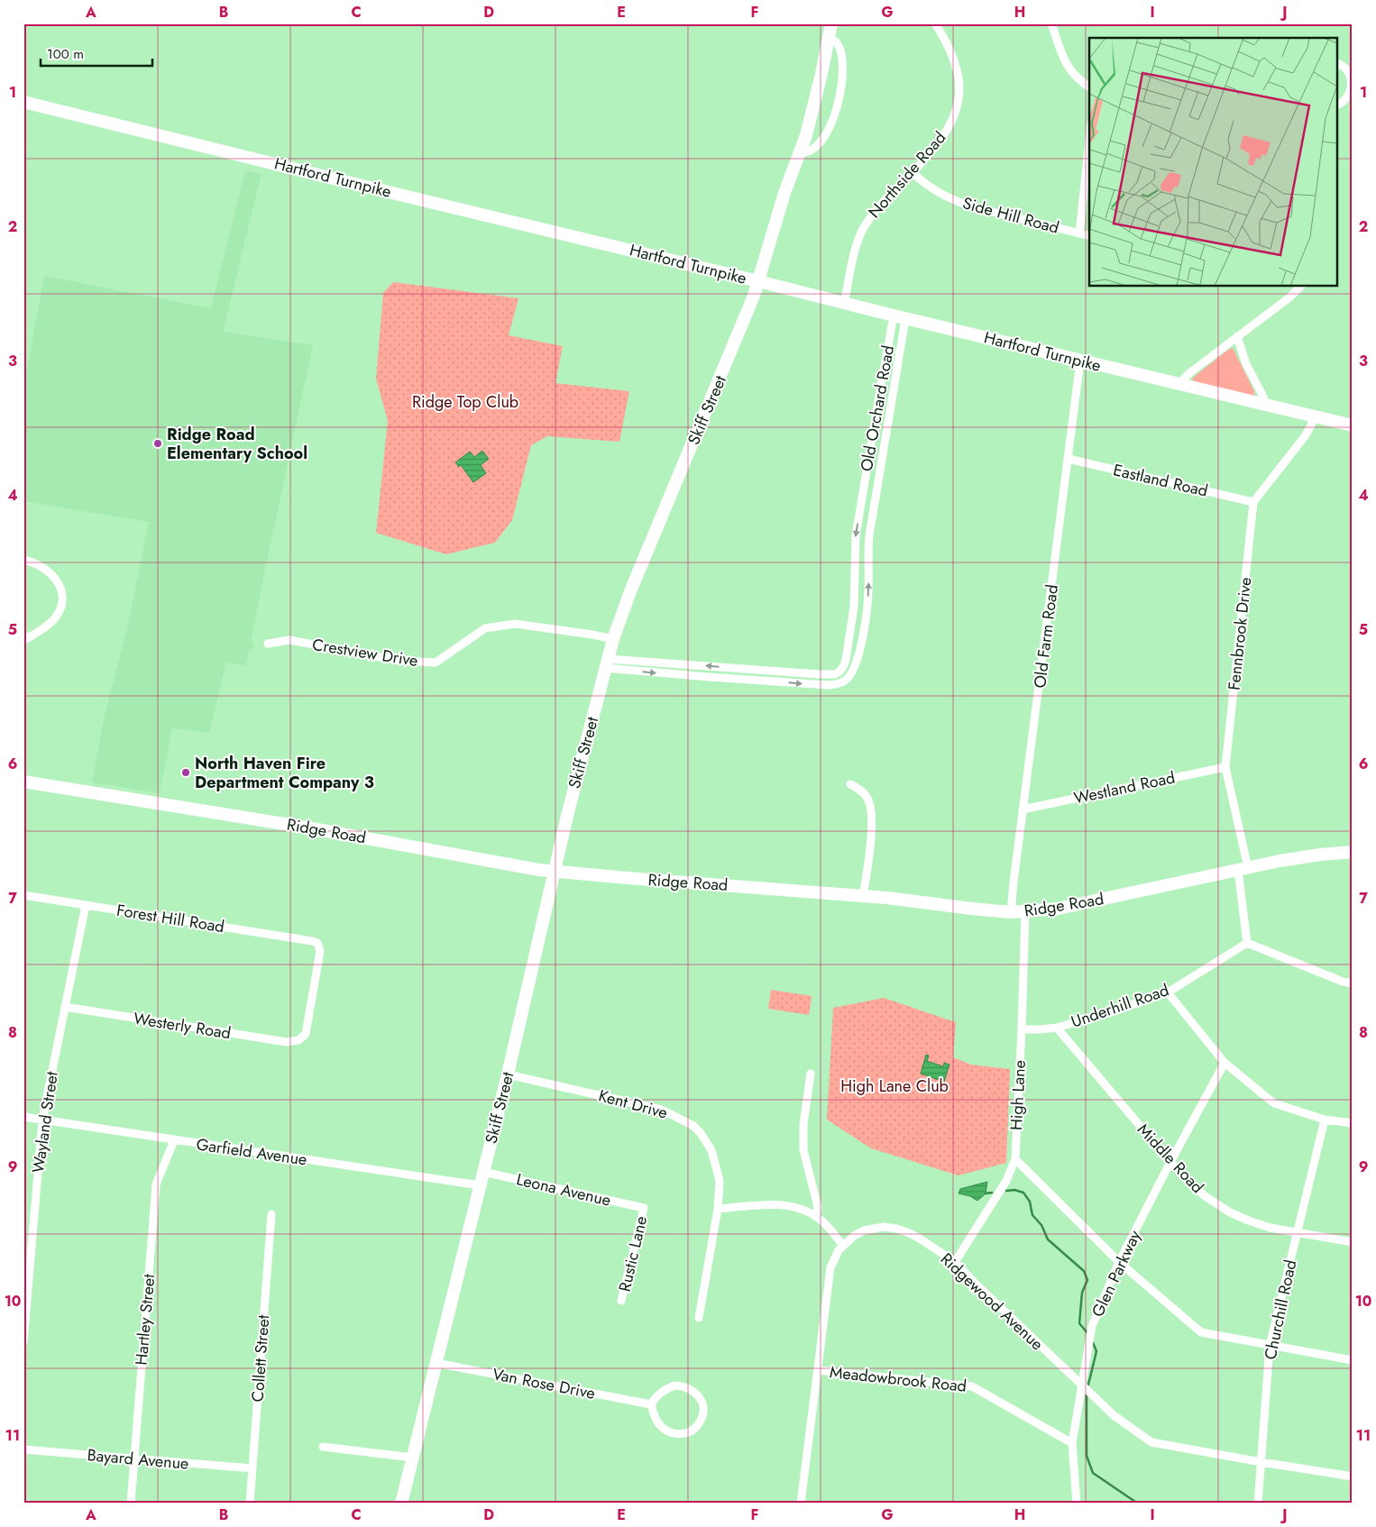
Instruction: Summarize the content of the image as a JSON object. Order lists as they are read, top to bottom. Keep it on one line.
{"streets":{"main road":["Hartford Turnpike","Skiff Street","Ridge Road"],"street":["Northside Road","Side Hill Road","Old Orchard Road","Eastland Road","Fennbrook Drive","Old Farm Road","Crestview Drive","Westland Road","Forest Hill Road","Underhill Road","Westerly Road","High Lane","Kent Drive","Wayland Street","Garfield Avenue","Middle Road","Leona Avenue","Rustic Lane","Glen Parkway","Ridgewood Avenue","Churchill Road","Hartley Street","Collett Street","Meadowbrook Road","Van Rose Drive","Bayard Avenue"]},"crossings":[["Northside Road","Hartford Turnpike"],["Northside Road","Side Hill Road"],["Hartford Turnpike","Old Orchard Road"],["Hartford Turnpike","Skiff Street"],["Hartford Turnpike","Old Farm Road"],["Skiff Street","Crestview Drive"],["Skiff Street","Ridge Road"],["Skiff Street","Kent Drive"],["Skiff Street","Garfield Avenue"],["Skiff Street","Leona Avenue"],["Skiff Street","Van Rose Drive"],["Eastland Road","Fennbrook Drive"],["Eastland Road","Old Farm Road"],["Fennbrook Drive","Westland Road"],["Fennbrook Drive","Ridge Road"],["Fennbrook Drive","Underhill Road"],["Old Farm Road","Westland Road"],["Old Farm Road","Ridge Road"],["Ridge Road","High Lane"],["Forest Hill Road","Westerly Road"],["Forest Hill Road","Wayland Street"],["Underhill Road","Middle Road"],["Westerly Road","Wayland Street"],["High Lane","Ridgewood Avenue"],["Wayland Street","Garfield Avenue"],["Garfield Avenue","Hartley Street"],["Middle Road","Glen Parkway"],["Middle Road","Churchill Road"],["Leona Avenue","Rustic Lane"],["Glen Parkway","Ridgewood Avenue"],["Glen Parkway","Meadowbrook Road"],["Ridgewood Avenue","Churchill Road"],["Ridgewood Avenue","Meadowbrook Road"],["Hartley Street","Bayard Avenue"],["Collett Street","Bayard Avenue"]],"parks":["Ridge Top Club","High Lane Club"],"places":["Ridge Road Elementary School","North Haven Fire Department Company 3"],"scale_bar":"100 m","grid":{"columns":["A","B","C","D","E","F","G","H","I","J"],"rows":["1","2","3","4","5","6","7","8","9","10","11"]}}
